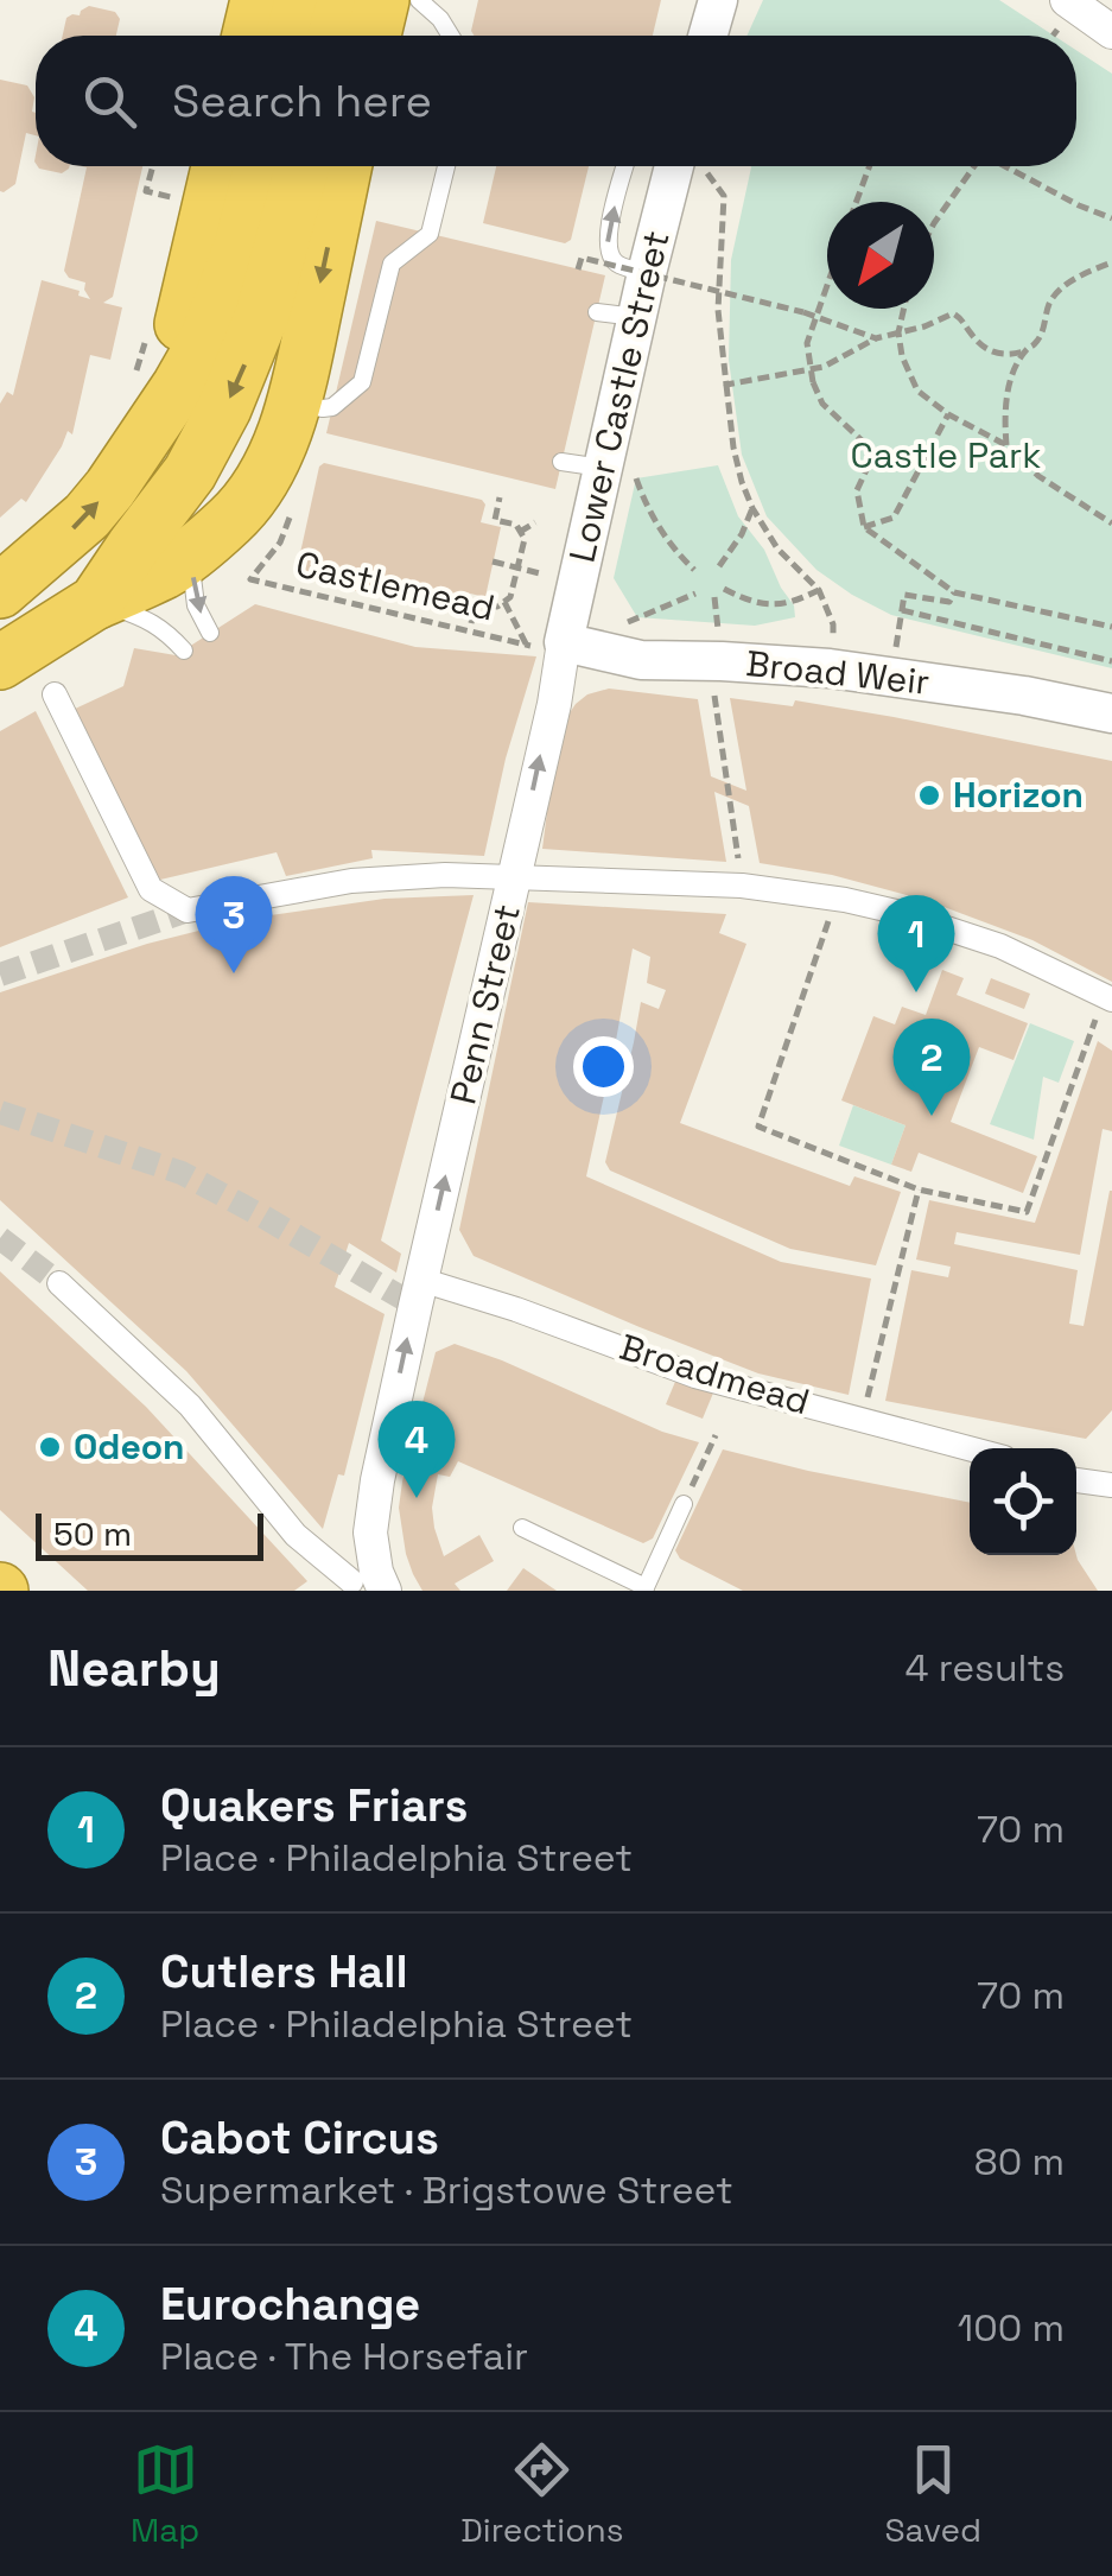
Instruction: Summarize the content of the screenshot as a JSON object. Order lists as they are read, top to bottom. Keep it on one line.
{"streets":{"street":["Lower Castle Street","Broad Weir","Penn Street","Broadmead"],"path":["Castlemead"]},"crossings":[["Lower Castle Street","Castlemead"],["Lower Castle Street","Broad Weir"],["Lower Castle Street","Penn Street"],["Castlemead","Broad Weir"],["Castlemead","Penn Street"],["Broad Weir","Penn Street"],["Penn Street","Broadmead"]],"one_way":["Penn Street"],"parks":["Castle Park"],"places":["Horizon","Odeon"],"scale_bar":"50 m","north":"bottom left","page":{"search":"Search here","pins":["3","1","2","4"],"scale":"50 m","heading":["Nearby","4 results"],"list":[{"mark":"1","name":"Quakers Friars","note":"Place · Philadelphia Street","value":"70 m"},{"mark":"2","name":"Cutlers Hall","note":"Place · Philadelphia Street","value":"70 m"},{"mark":"3","name":"Cabot Circus","note":"Supermarket · Brigstowe Street","value":"80 m"},{"mark":"4","name":"Eurochange","note":"Place · The Horsefair","value":"100 m"}],"nav":["Map","Directions","Saved"]}}
